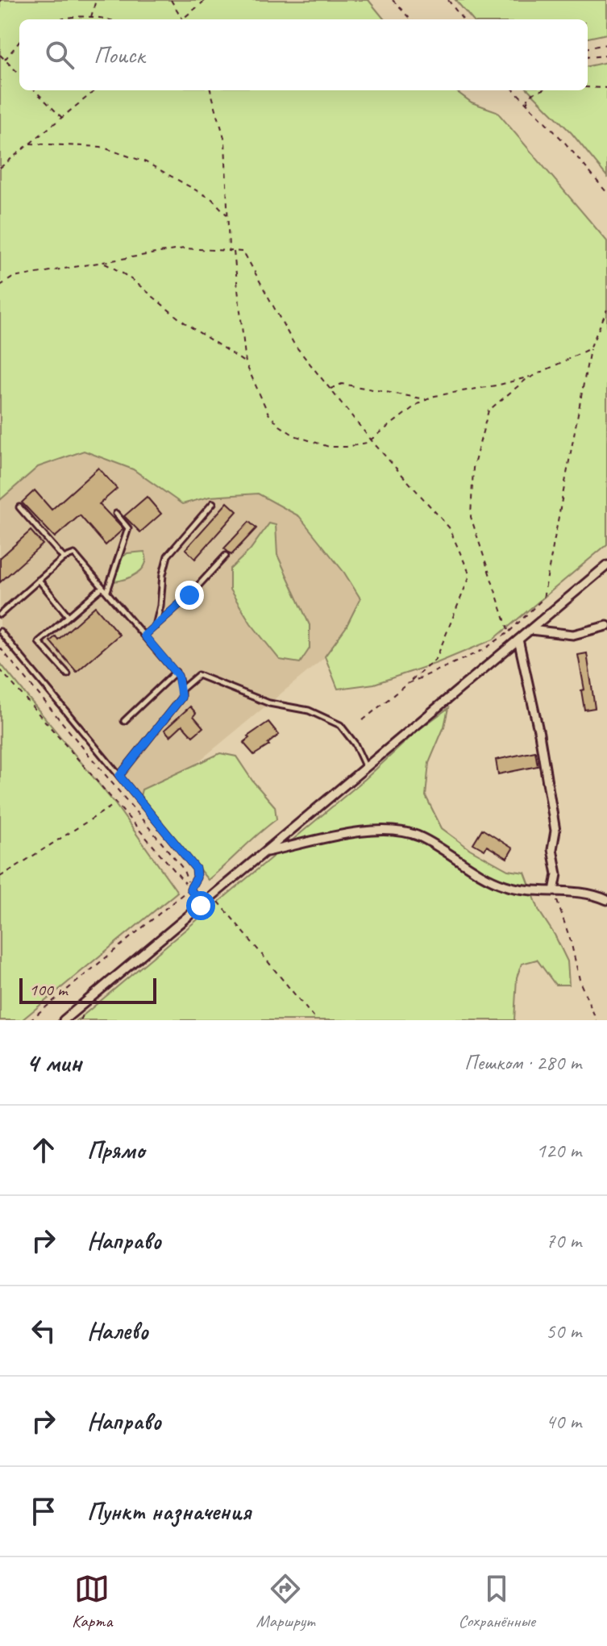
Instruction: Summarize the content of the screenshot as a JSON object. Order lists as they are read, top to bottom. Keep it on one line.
{"scale_bar":"100 m","page":{"search":"Поиск","scale":"100 m","heading":["4 мин","Пешком · 280 m"],"list":[["Прямо","120 m"],["Направо","70 m"],["Налево","50 m"],["Направо","40 m"],"Пункт назначения"],"nav":["Карта","Маршрут","Сохранённые"]}}
